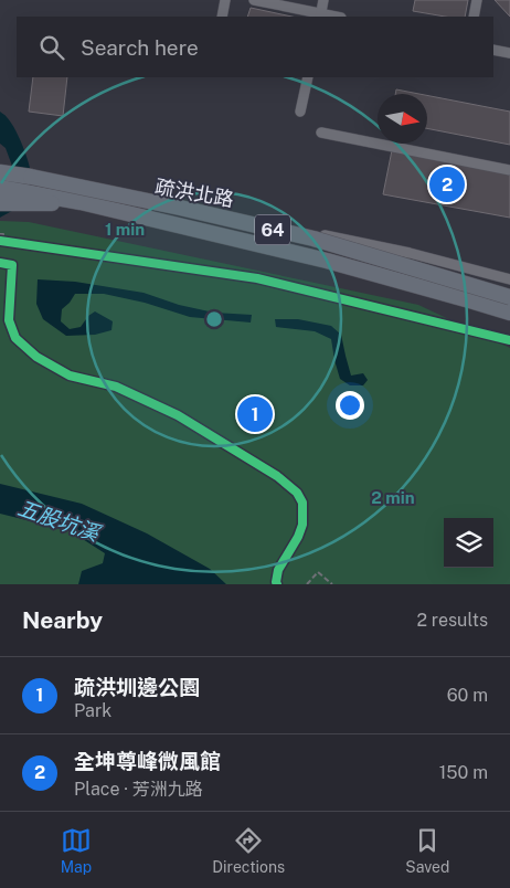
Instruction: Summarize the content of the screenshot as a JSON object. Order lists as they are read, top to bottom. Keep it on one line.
{"streets":{"highway":["64"],"street":["疏洪北路"]},"water":["五股坑溪"],"north":"right","page":{"search":"Search here","pins":["2","1"],"heading":["Nearby","2 results"],"list":[{"mark":"1","name":"疏洪圳邊公園","note":"Park","value":"60 m"},{"mark":"2","name":"全坤尊峰微風館","note":"Place · 芳洲九路","value":"150 m"}],"nav":["Map","Directions","Saved"]},"rings":["1 min","2 min"]}
